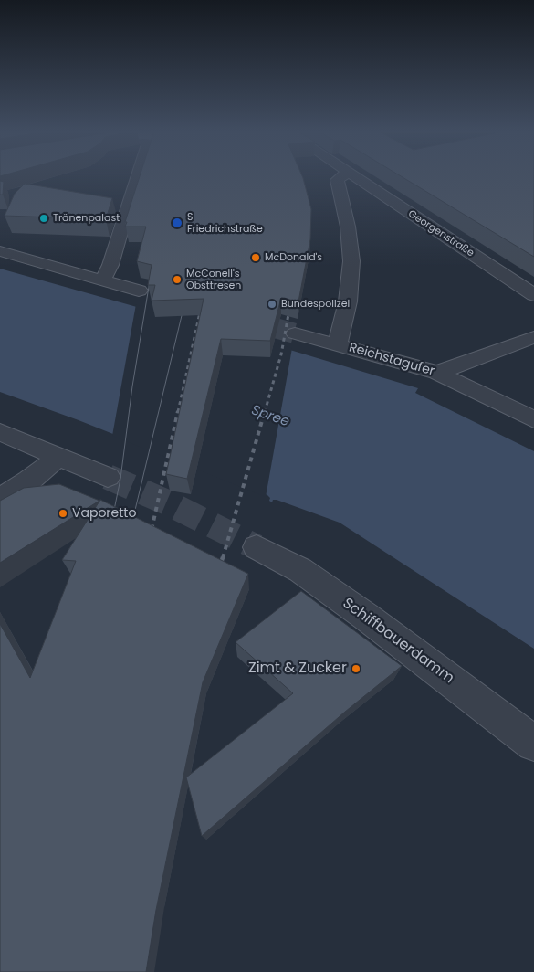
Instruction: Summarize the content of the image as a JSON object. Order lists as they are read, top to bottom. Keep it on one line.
{"streets":{"street":["Georgenstraße","Reichstagufer","Schiffbauerdamm"]},"water":["Spree"],"places":["Tränenpalast","S Friedrichstraße","McDonald's","McConell's Obsttresen","Bundespolizei","Vaporetto","Zimt & Zucker"]}
